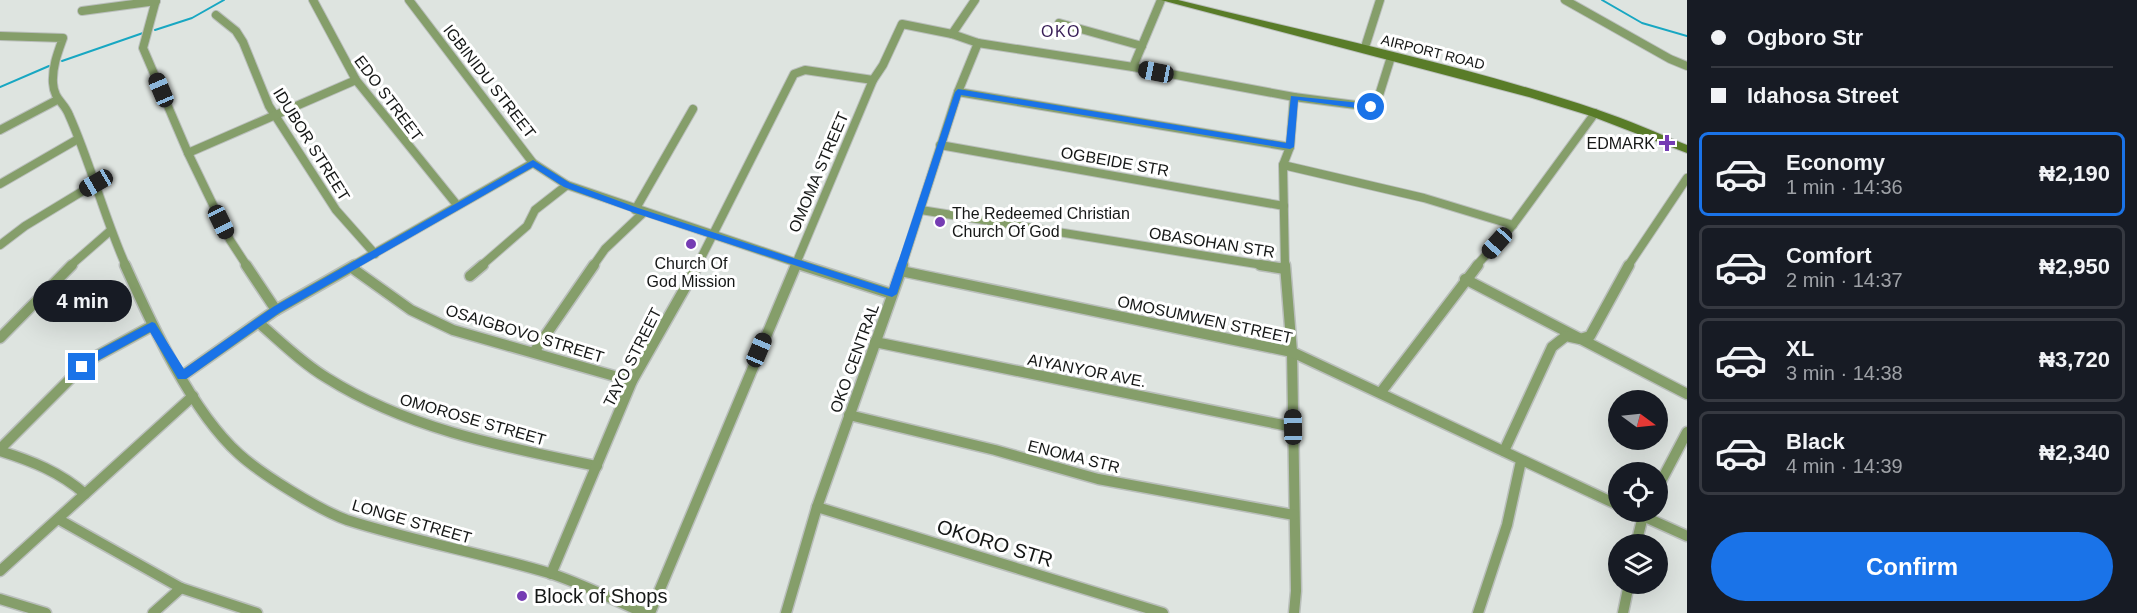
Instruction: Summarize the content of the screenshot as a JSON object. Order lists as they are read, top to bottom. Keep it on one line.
{"streets":{"main road":["AIRPORT ROAD"],"street":["IGBINIDU STREET","EDO STREET","IDUBOR STREET","OGBEIDE STR","OMOMA STREET","OBASOHAN STR","OMOSUMWEN STREET","OSAIGBOVO STREET","TAYO STREET","OKO CENTRAL","AIYANYOR AVE.","OMOROSE STREET","ENOMA STR","LONGE STREET","OKORO STR"]},"crossings":[["IGBINIDU STREET","OMOMA STREET"],["IGBINIDU STREET","TAYO STREET"],["IGBINIDU STREET","OKO CENTRAL"],["OGBEIDE STR","OKO CENTRAL"],["OMOMA STREET","TAYO STREET"],["OBASOHAN STR","OKO CENTRAL"],["OMOSUMWEN STREET","OKO CENTRAL"],["OSAIGBOVO STREET","TAYO STREET"],["TAYO STREET","OMOROSE STREET"],["TAYO STREET","LONGE STREET"],["OKO CENTRAL","AIYANYOR AVE."],["OKO CENTRAL","ENOMA STR"],["OKO CENTRAL","OKORO STR"]],"districts":["OKO"],"places":{"health":["EDMARK"],"other":["The Redeemed Christian Church Of God","Church Of God Mission","Block of Shops"]},"north":"right","page":{"banner":["Ogboro Str","Idahosa Street"],"list":[{"name":"Economy","note":"1 min · 14:36","value":"₦2,190"},{"name":"Comfort","note":"2 min · 14:37","value":"₦2,950"},{"name":"XL","note":"3 min · 14:38","value":"₦3,720"},{"name":"Black","note":"4 min · 14:39","value":"₦2,340"}],"bubble":"4 min","buttons":"Confirm"}}
